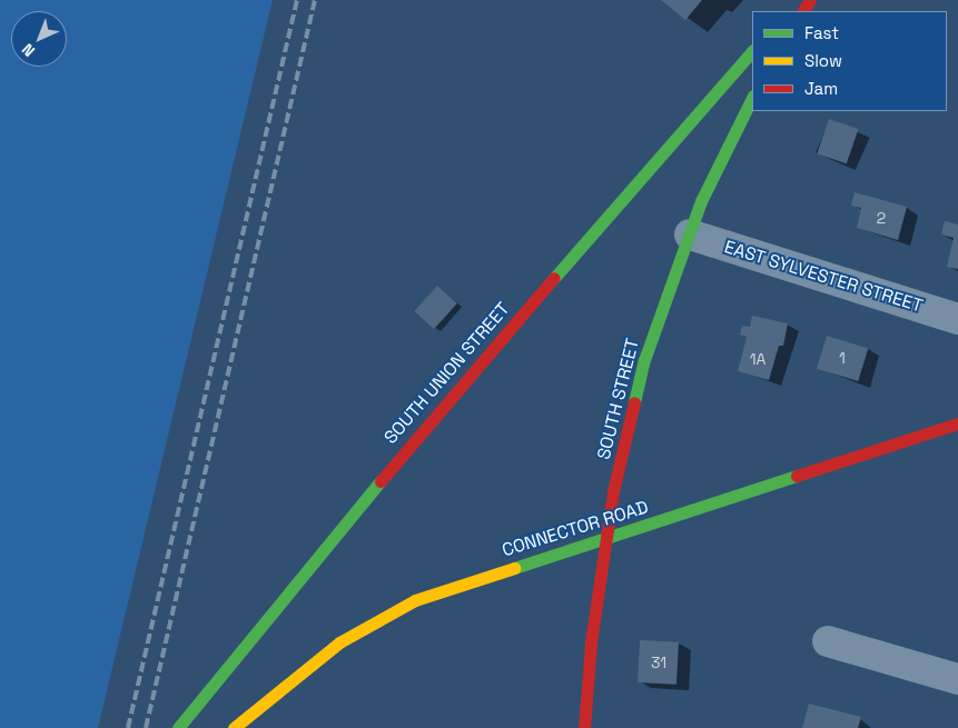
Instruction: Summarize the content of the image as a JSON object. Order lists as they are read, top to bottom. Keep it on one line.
{"streets":{"main road":["SOUTH UNION STREET","SOUTH STREET","CONNECTOR ROAD"],"street":["EAST SYLVESTER STREET"]},"crossings":[["EAST SYLVESTER STREET","SOUTH STREET"]],"house_numbers":["2","1","1A","31"],"legend":["Fast","Slow","Jam"],"north":"bottom left"}
